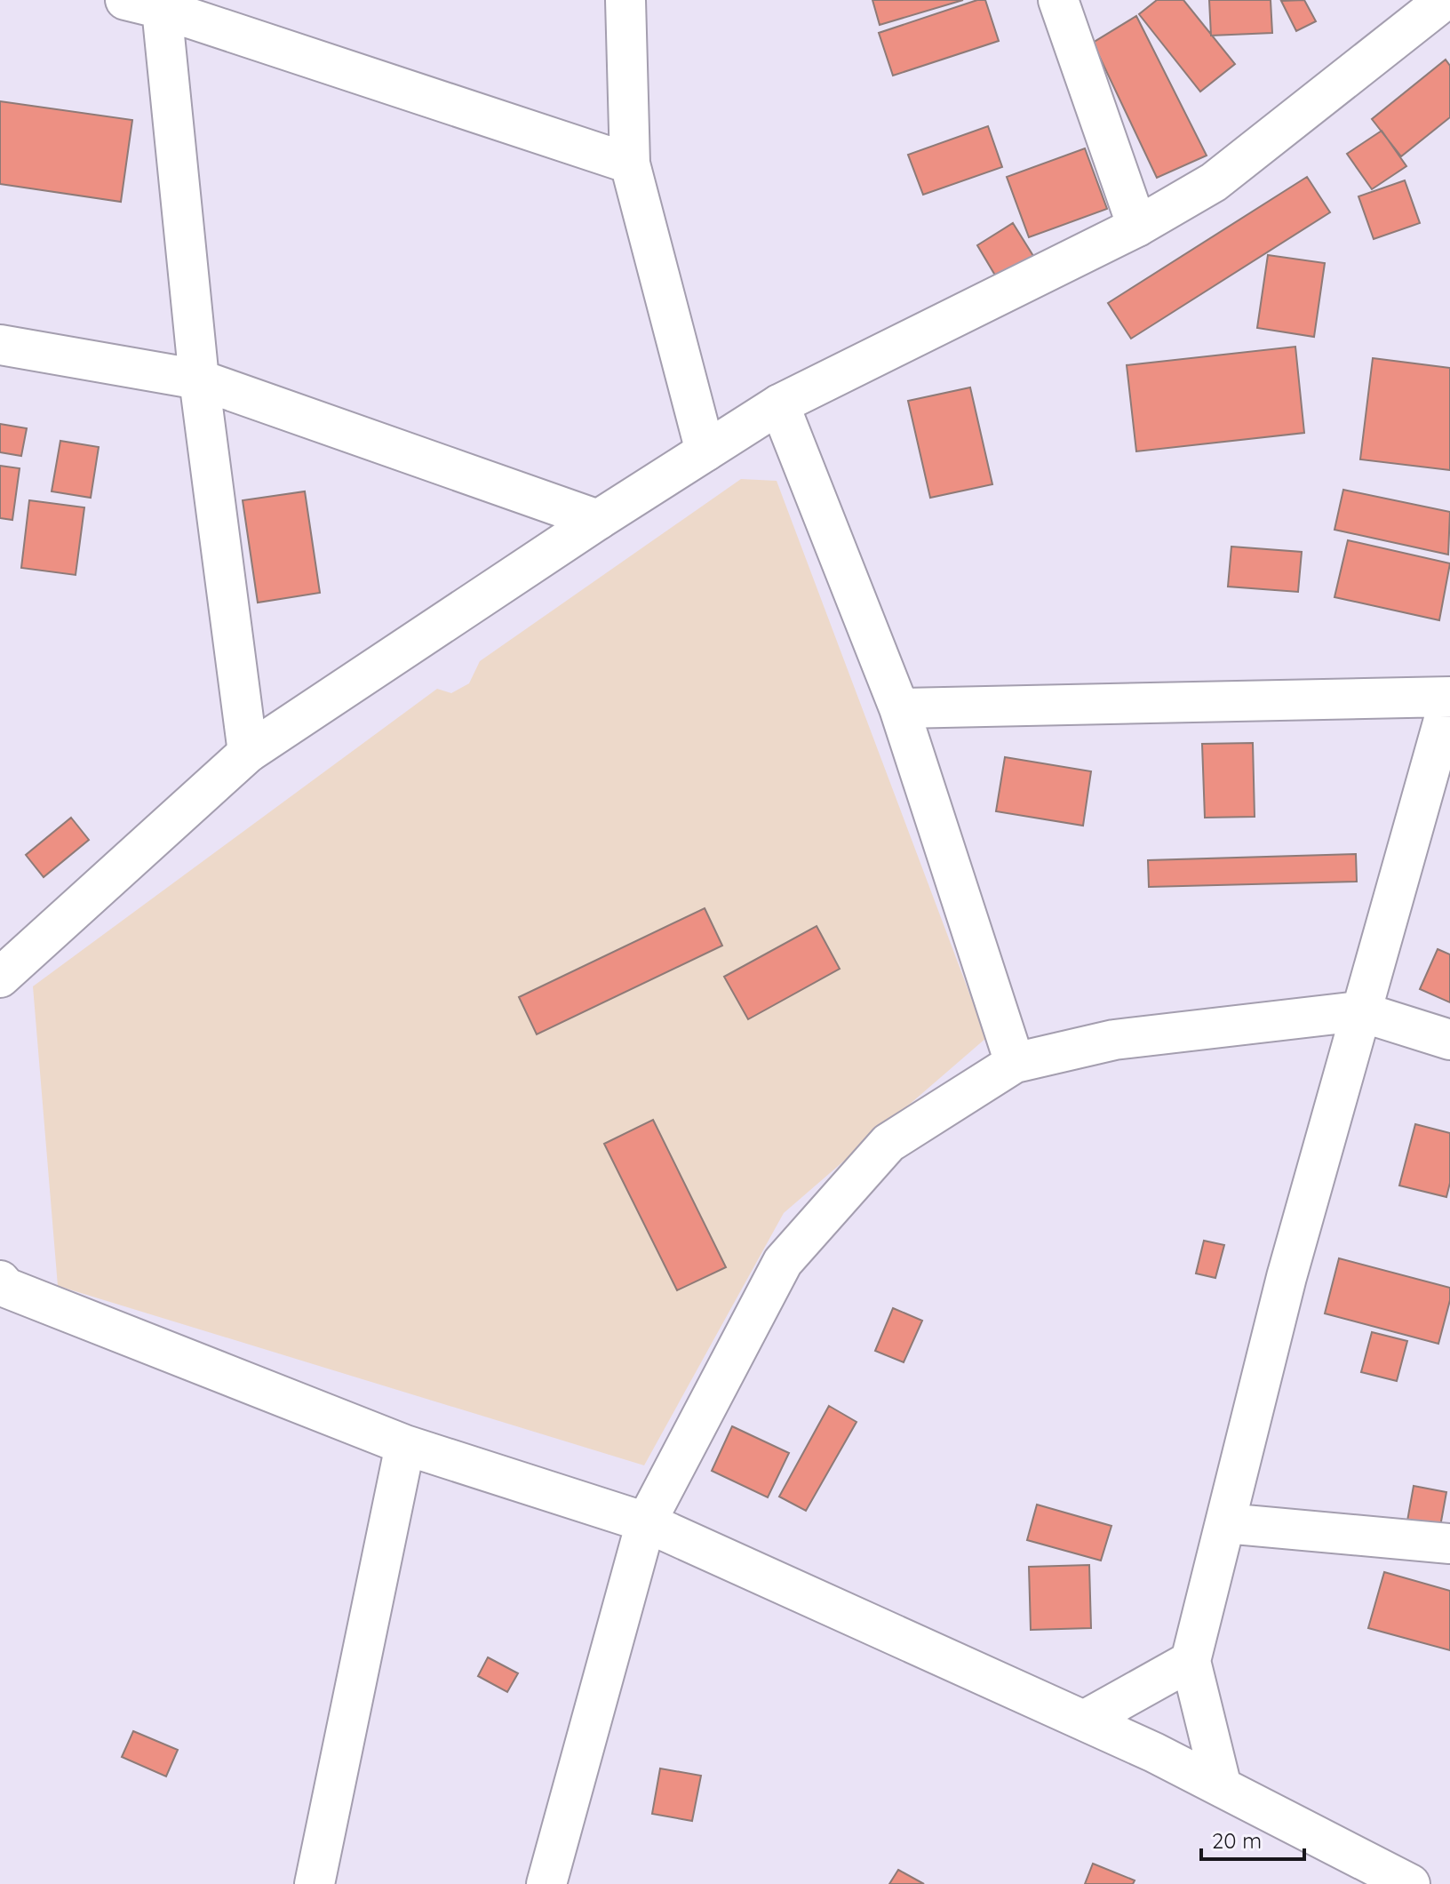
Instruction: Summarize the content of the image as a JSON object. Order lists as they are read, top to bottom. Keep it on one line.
{"scale_bar":"20 m"}
